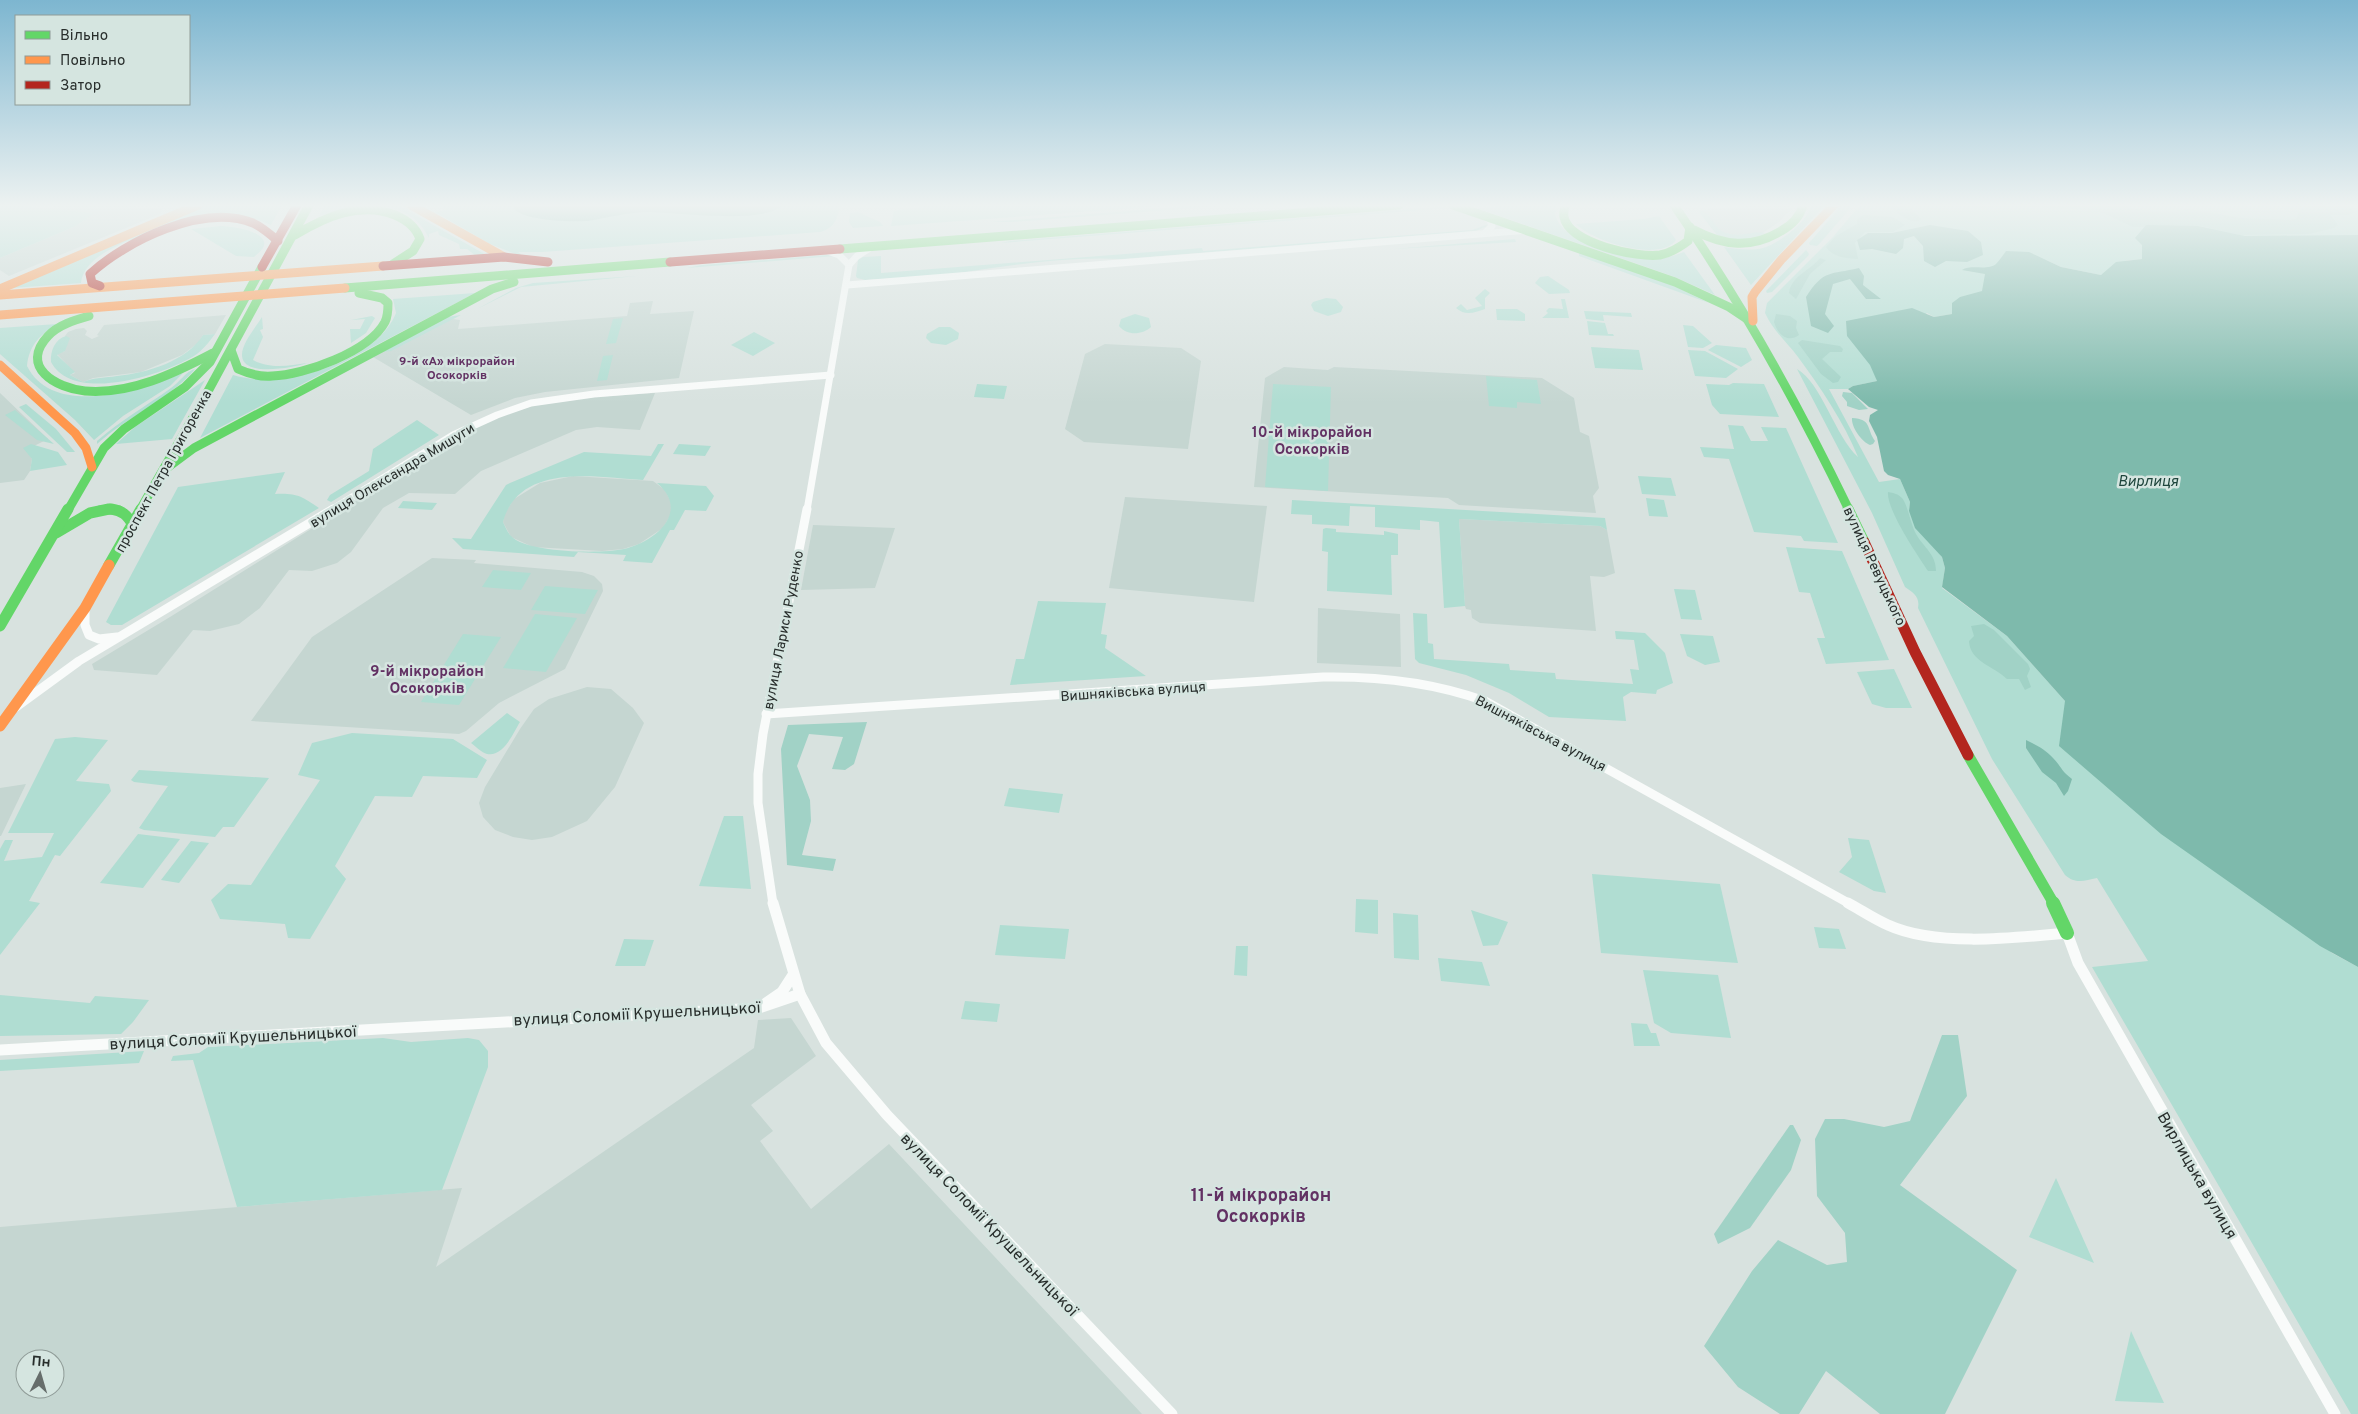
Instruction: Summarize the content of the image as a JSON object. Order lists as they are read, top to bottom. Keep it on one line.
{"streets":{"main road":["проспект Петра Григоренка","вулиця Ревуцького"],"street":["вулиця Олександра Мишуги","вулиця Лариси Руденко","Вишняківська вулиця","вулиця Соломії Крушельницької","Вирлицька вулиця"]},"crossings":[["проспект Петра Григоренка","вулиця Олександра Мишуги"],["вулиця Олександра Мишуги","вулиця Лариси Руденко"],["вулиця Ревуцького","Вишняківська вулиця"],["вулиця Ревуцького","Вирлицька вулиця"],["вулиця Лариси Руденко","Вишняківська вулиця"],["вулиця Лариси Руденко","вулиця Соломії Крушельницької"],["Вишняківська вулиця","Вирлицька вулиця"]],"districts":["9-й «А» мікрорайон Осокорків","10-й мікрорайон Осокорків","9-й мікрорайон Осокорків","11-й мікрорайон Осокорків"],"water":["Вирлиця"],"legend":["Вільно","Повільно","Затор"],"north":"top"}
